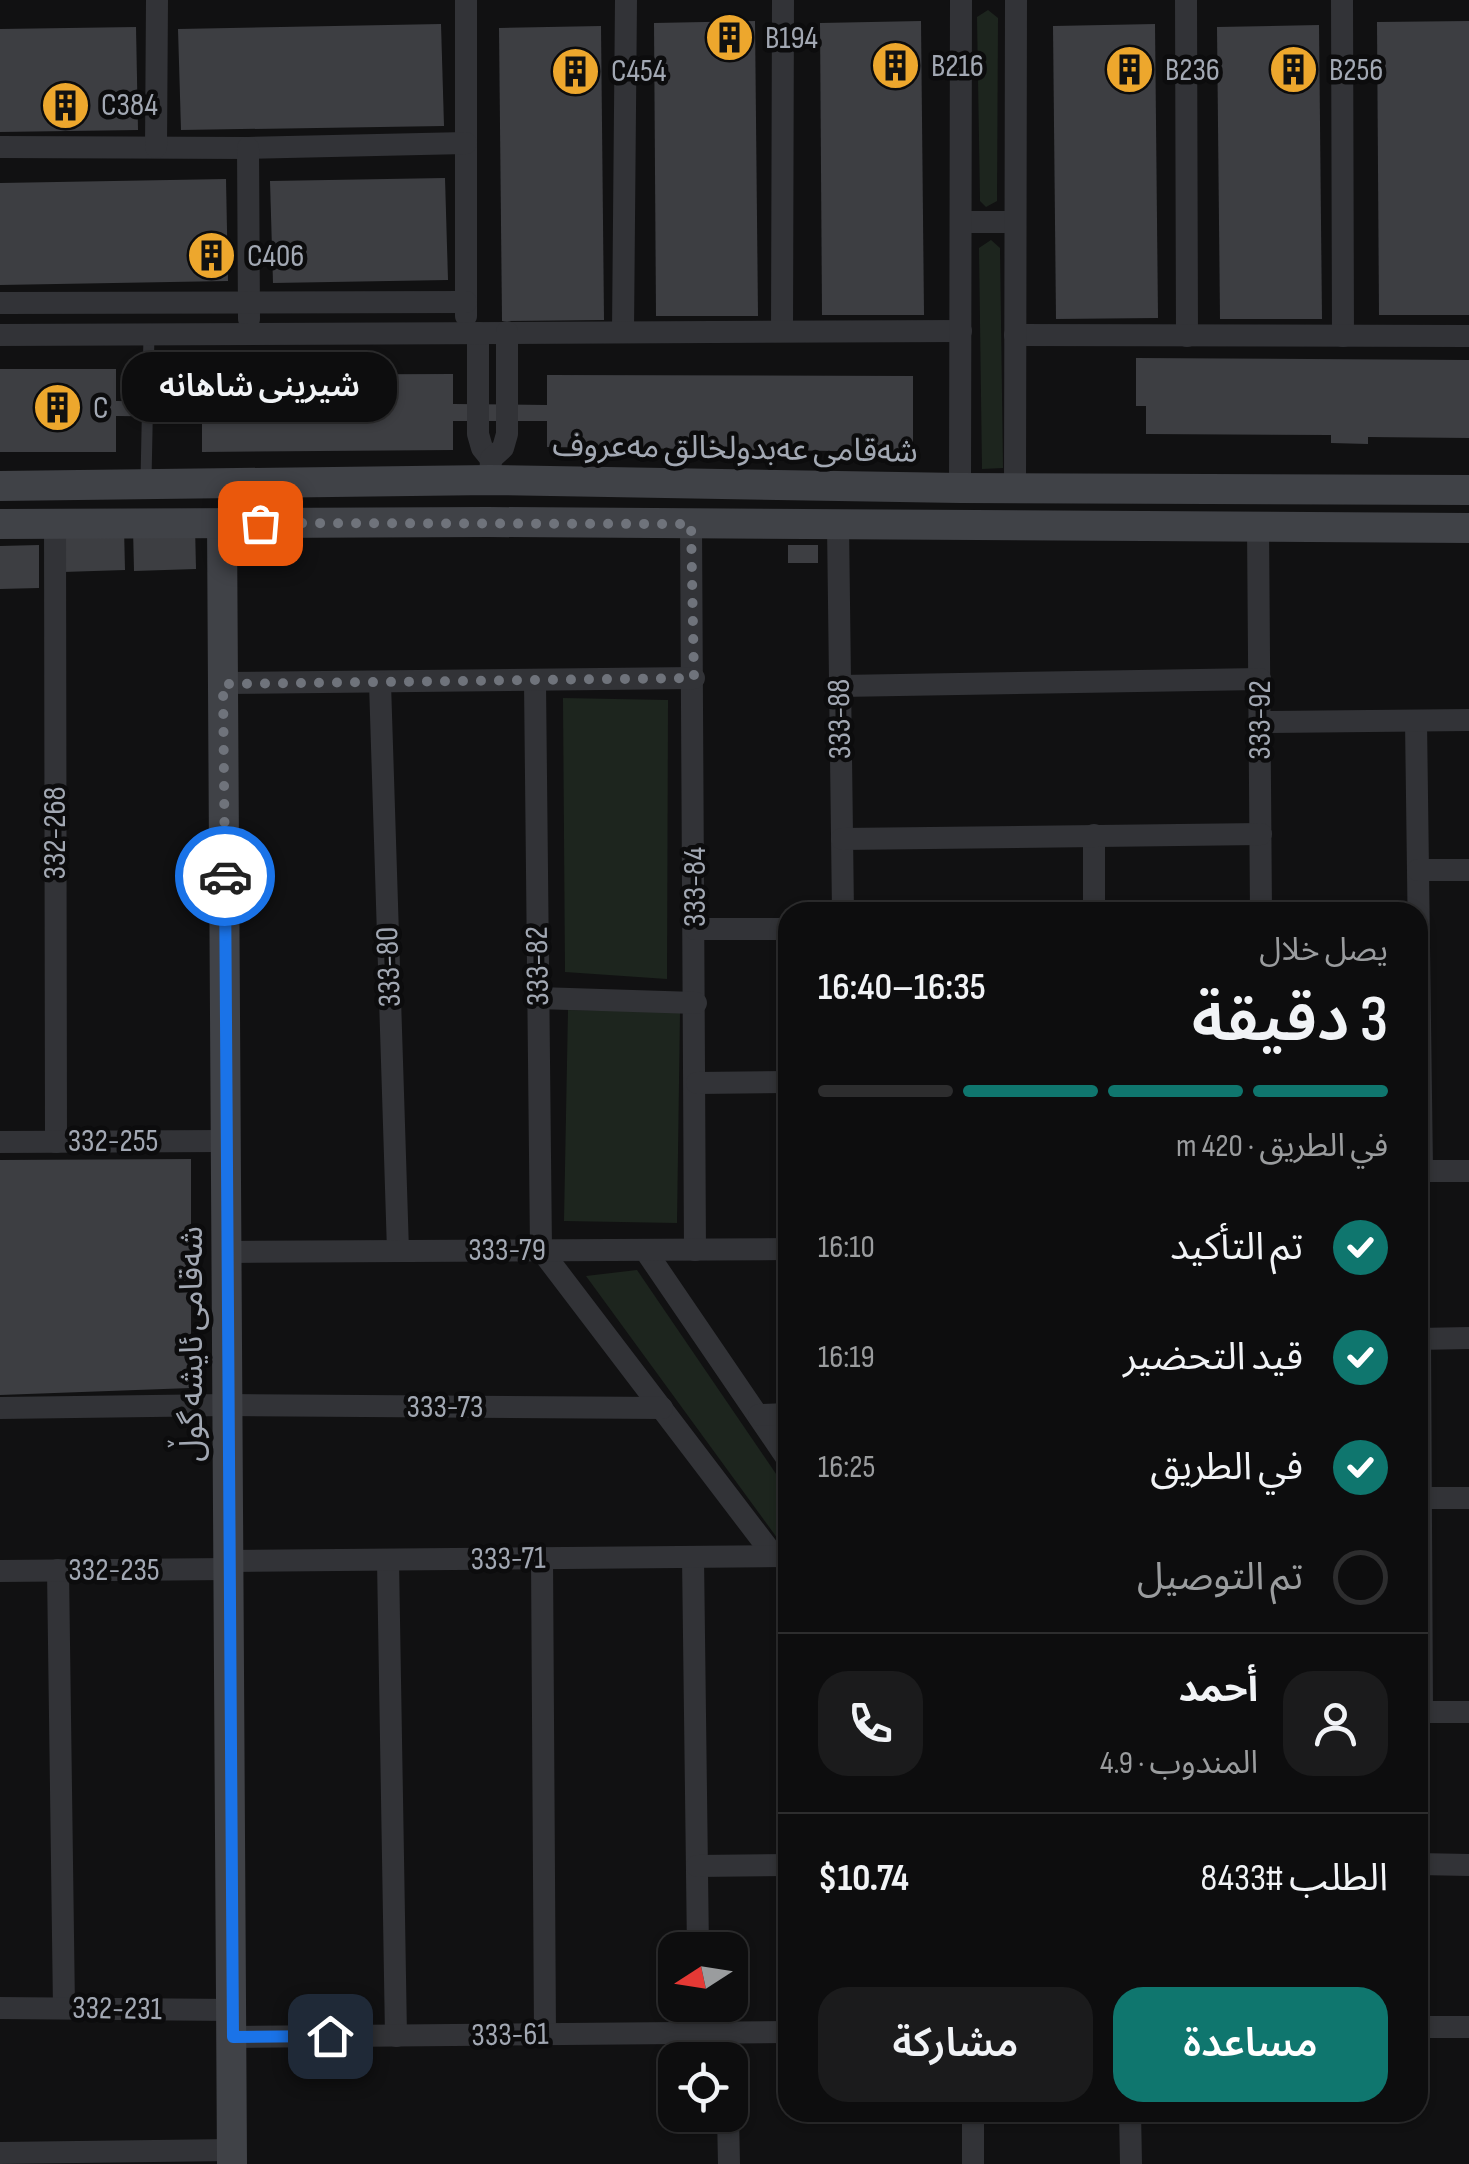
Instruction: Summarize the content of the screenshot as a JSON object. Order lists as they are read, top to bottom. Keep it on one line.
{"streets":{"main road":["شەقامی عەبدولخالق مەعروف","شەقامی ئایشە گوڵ"],"street":["333-88","333-92","332-268","333-84","333-82","333-80","332-255","333-79","333-73","333-71","332-235","332-231","333-61"]},"crossings":[["332-268","332-255"],["333-84","333-79"],["333-82","333-79"],["333-80","333-79"],["332-255","شەقامی ئایشە گوڵ"],["333-79","شەقامی ئایشە گوڵ"],["شەقامی ئایشە گوڵ","333-73"],["شەقامی ئایشە گوڵ","333-71"],["شەقامی ئایشە گوڵ","332-235"],["شەقامی ئایشە گوڵ","332-231"],["شەقامی ئایشە گوڵ","333-61"],["333-71","332-235"],["332-231","333-61"]],"places":{"building":["B194","B216","B236","B256","C454","C384","C406","C"],"other":["شیرینی شاهانە"]},"north":"left","page":{"bubble":"شیرینی شاهانە","heading":["3 دقيقة","يصل خلال","16:35–16:40"],"panel":["أحمد","المندوب · 4.9","الطلب #8433","$10.74"],"bar":"في الطريق · 420 m","list":[["تم التأكيد","16:10"],["قيد التحضير","16:19"],["في الطريق","16:25"],"تم التوصيل"],"buttons":["مساعدة","مشاركة"]}}
